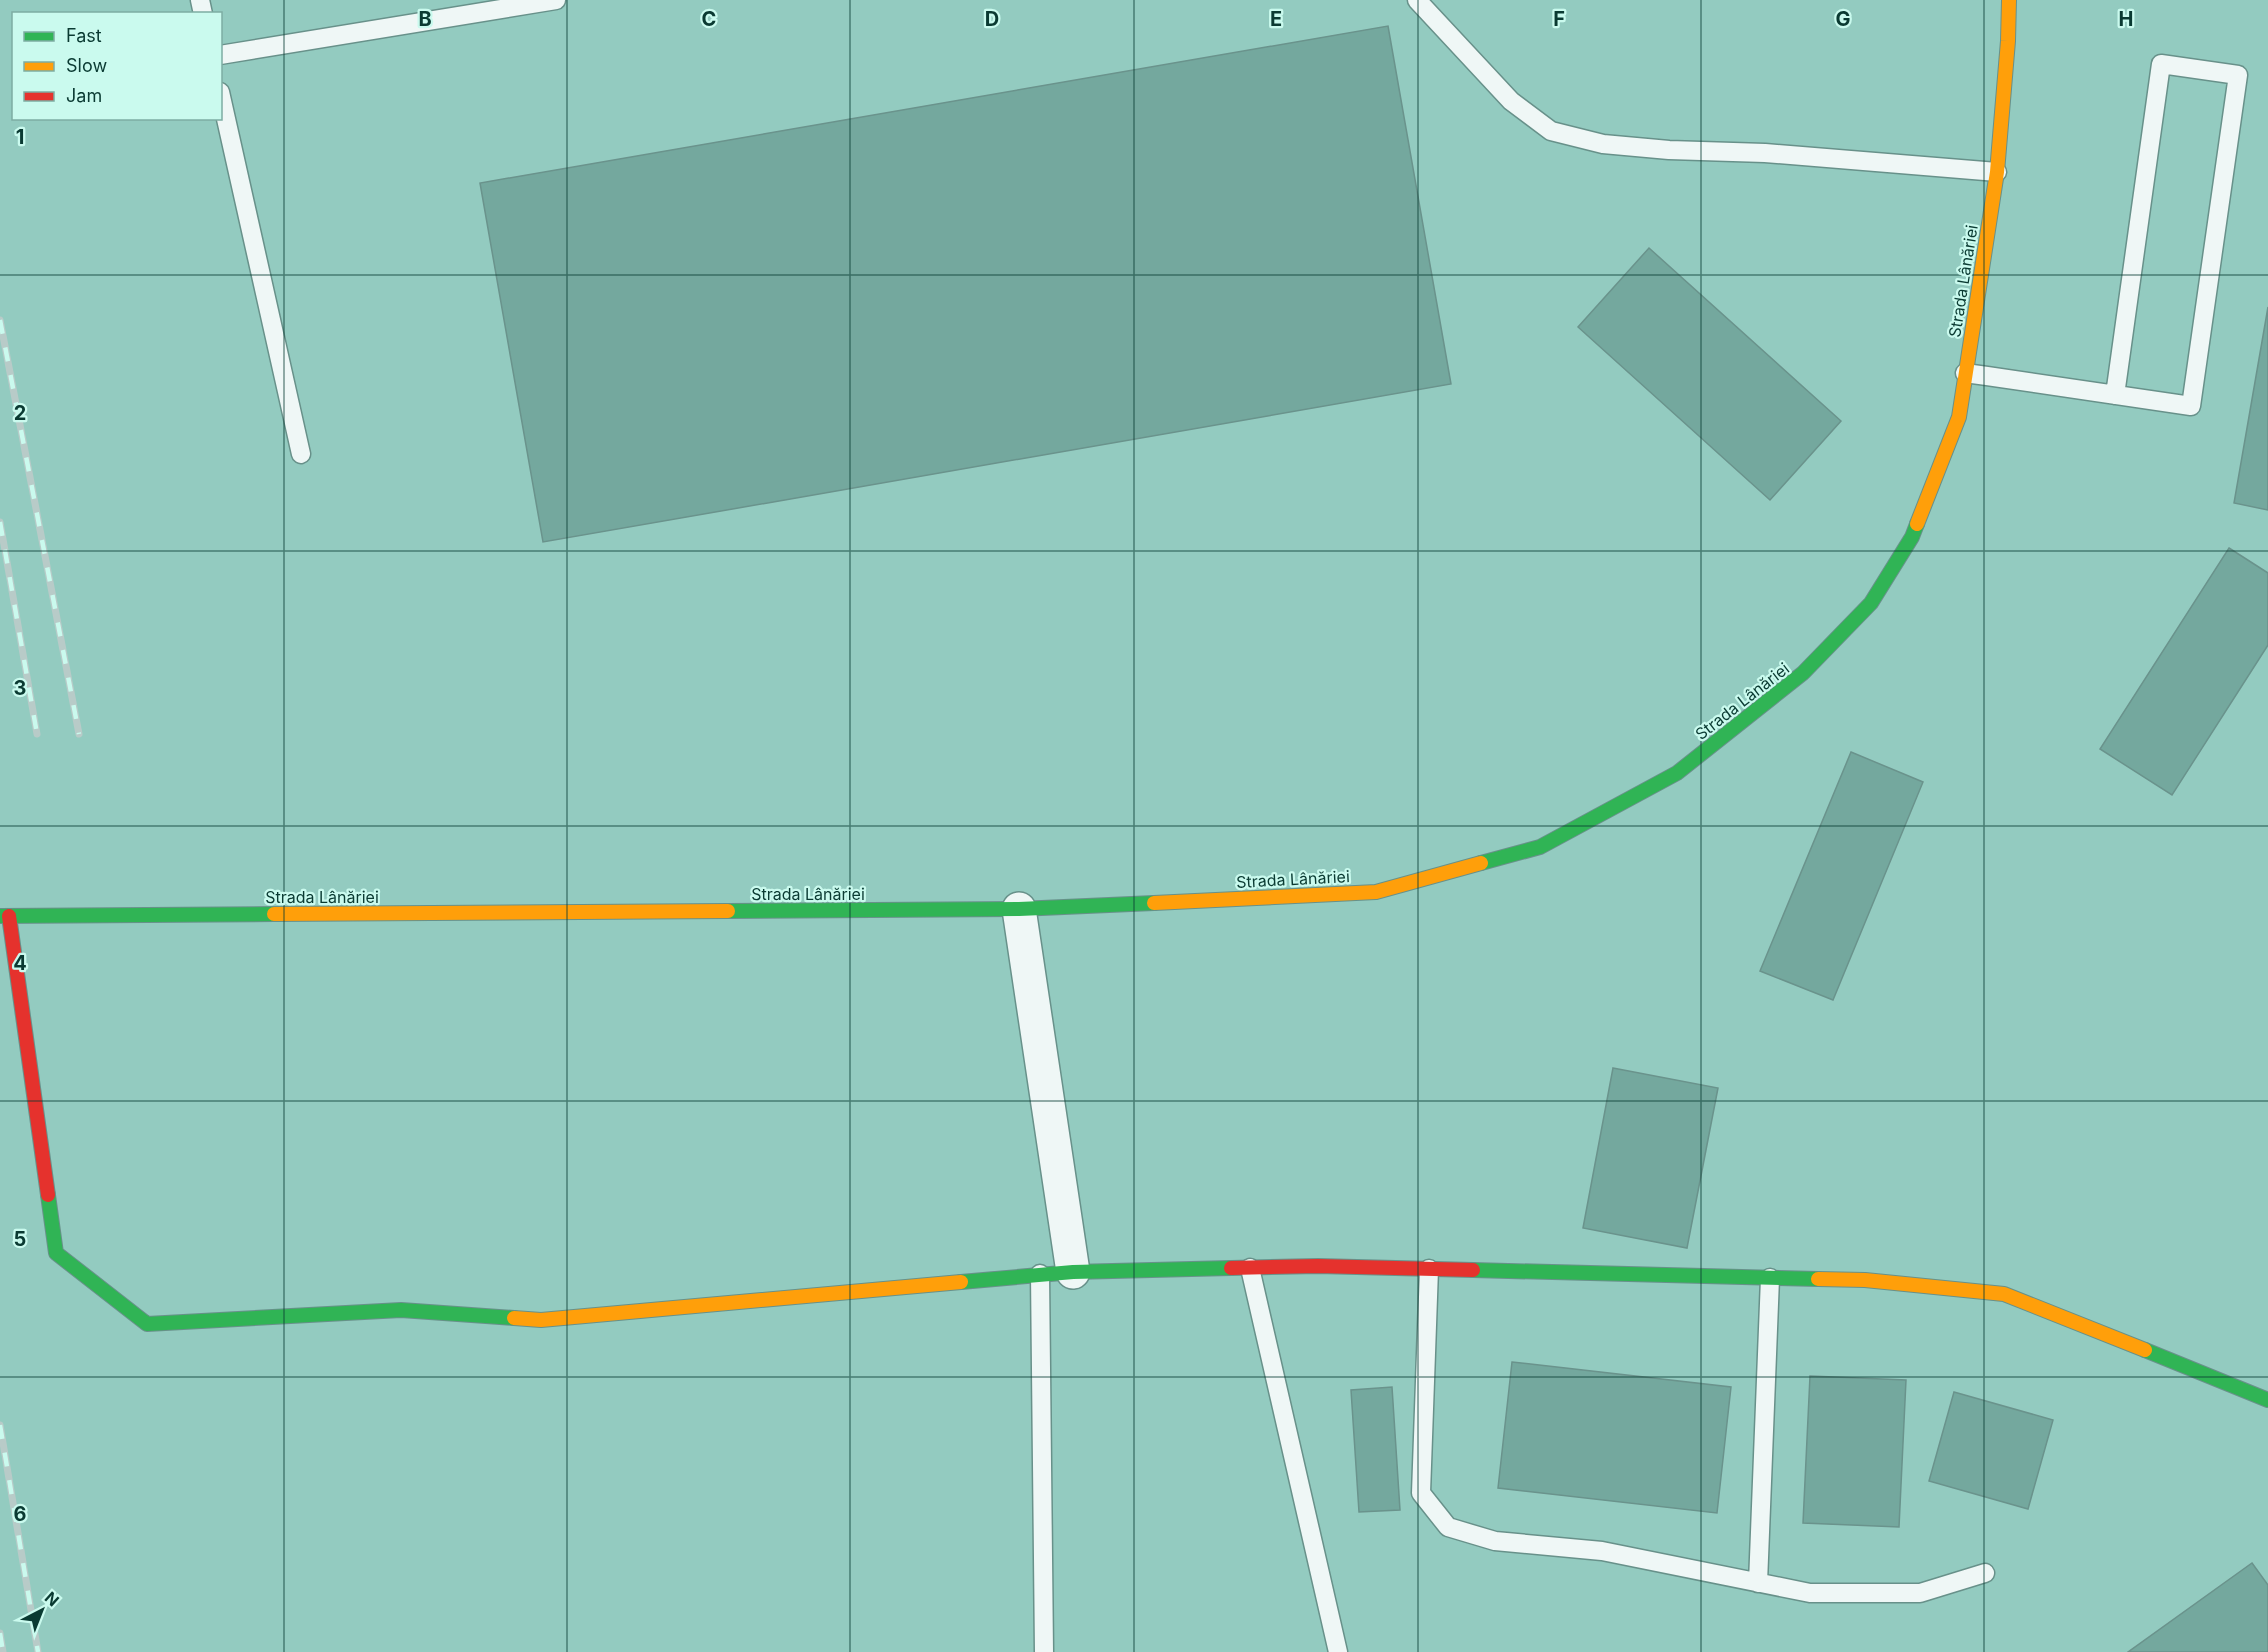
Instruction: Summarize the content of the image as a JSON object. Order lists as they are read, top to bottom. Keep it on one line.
{"streets":{"street":["Strada Lânăriei"]},"legend":["Fast","Slow","Jam"],"north":"top right","grid":{"columns":["B","C","D","E","F","G","H"],"rows":["1","2","3","4","5","6"]}}
